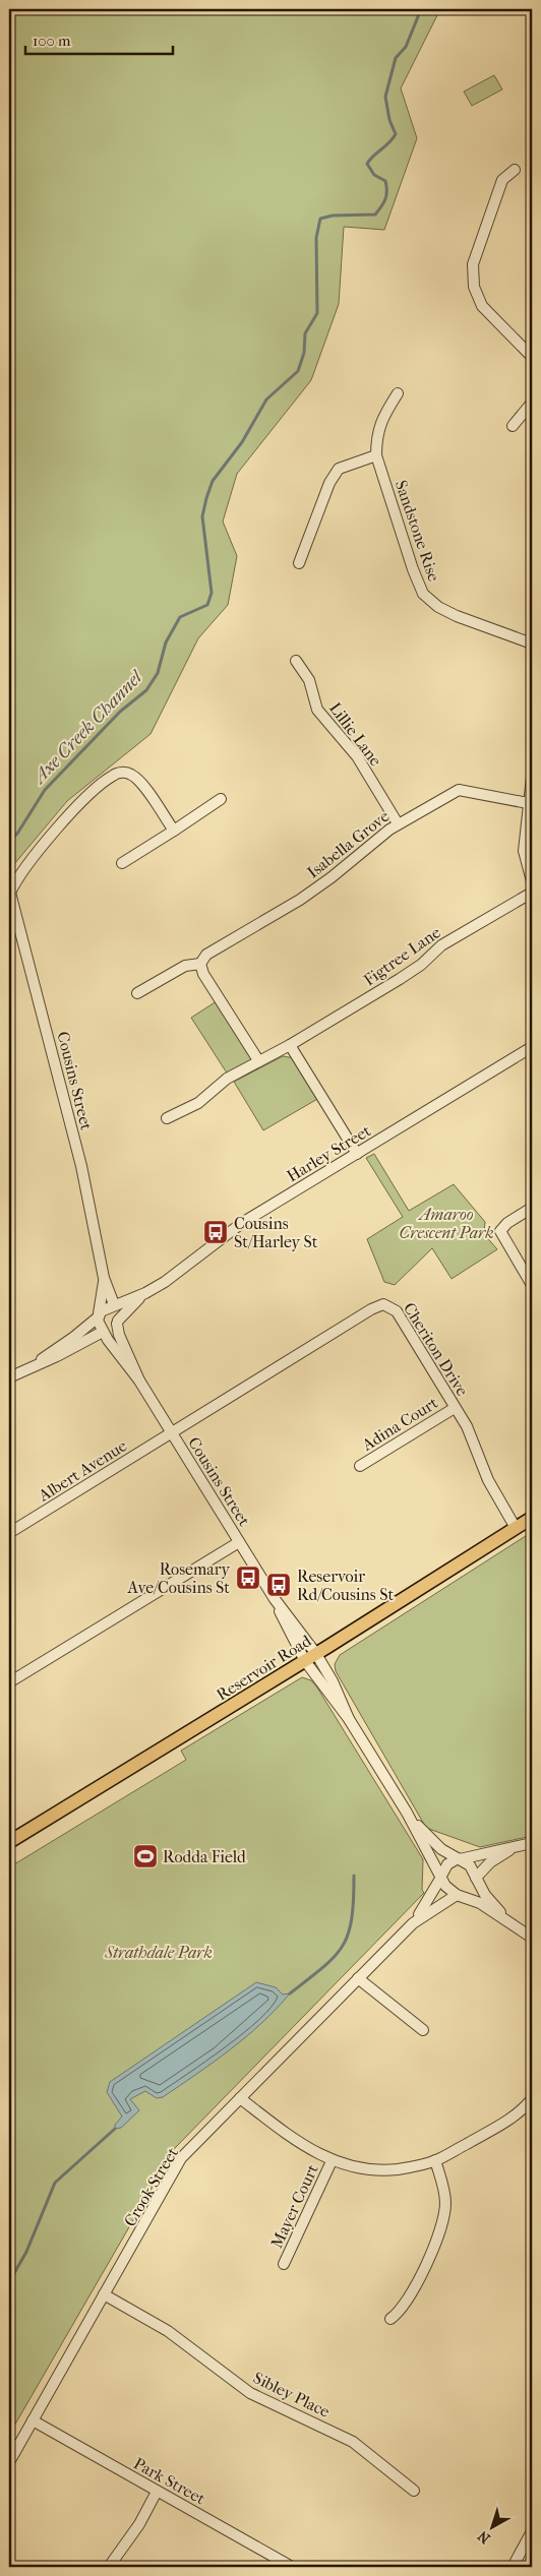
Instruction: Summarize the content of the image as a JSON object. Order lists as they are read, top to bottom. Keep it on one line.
{"streets":{"main road":["Reservoir Road"],"street":["Sandstone Rise","Lillie Lane","Isabella Grove","Figtree Lane","Cousins Street","Harley Street","Cheriton Drive","Adina Court","Albert Avenue","Crook Street","Mayer Court","Sibley Place","Park Street"]},"crossings":[["Lillie Lane","Isabella Grove"],["Cousins Street","Harley Street"],["Cousins Street","Cheriton Drive"],["Cousins Street","Albert Avenue"],["Cousins Street","Reservoir Road"],["Cousins Street","Crook Street"],["Cheriton Drive","Adina Court"],["Cheriton Drive","Albert Avenue"],["Cheriton Drive","Reservoir Road"],["Crook Street","Sibley Place"],["Crook Street","Park Street"]],"water":["Axe Creek Channel"],"parks":["Amaroo Crescent Park","Strathdale Park"],"places":{"bus stop":["Cousins St/Harley St","Rosemary Ave/Cousins St","Reservoir Rd/Cousins St"],"sports":["Rodda Field"]},"scale_bar":"100 m","north":"bottom left"}
